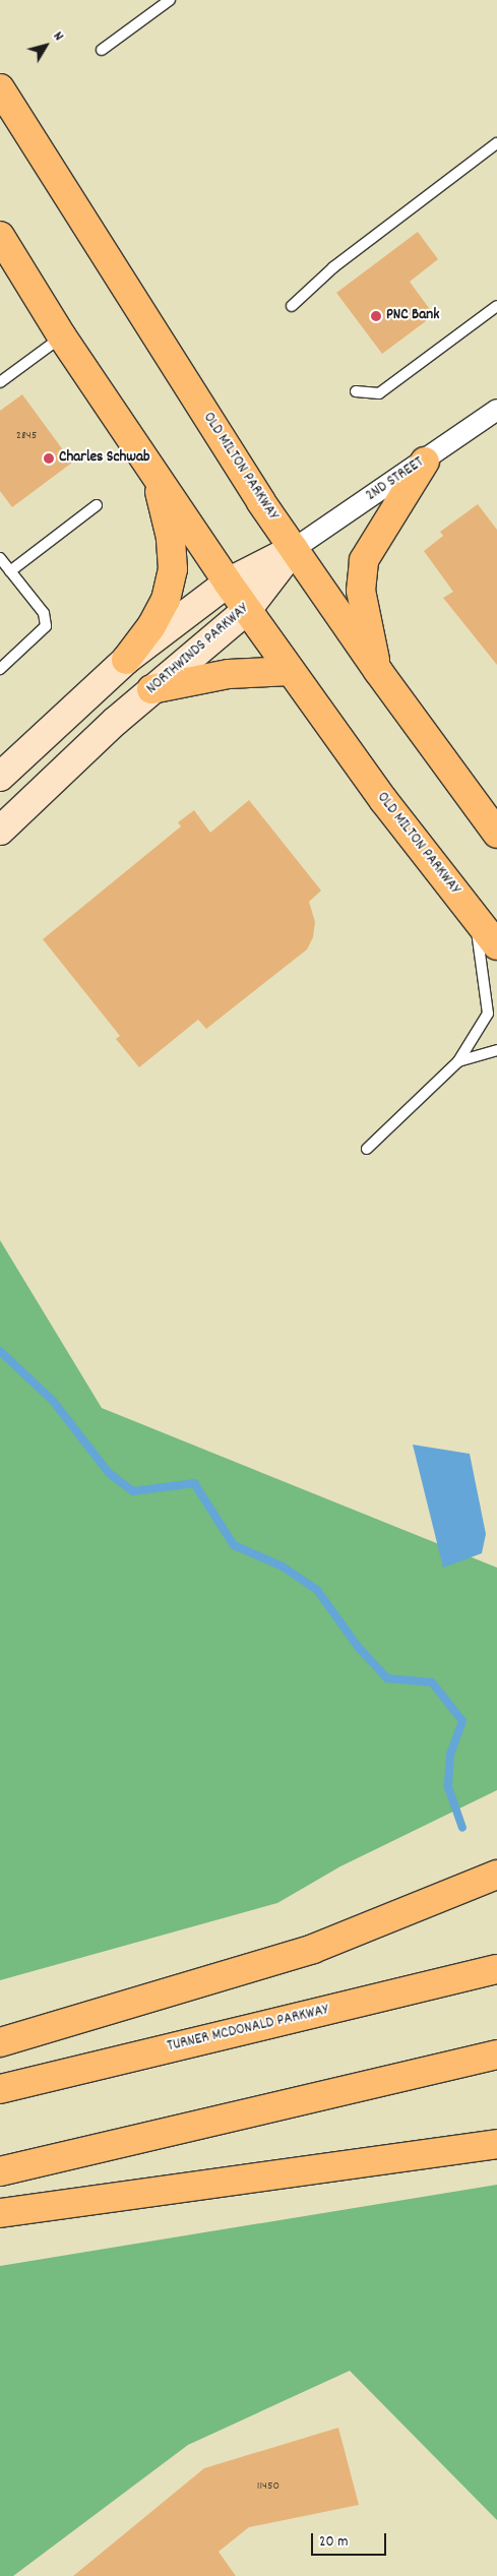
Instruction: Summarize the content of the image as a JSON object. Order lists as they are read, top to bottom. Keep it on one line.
{"streets":{"highway":["OLD MILTON PARKWAY","TURNER MCDONALD PARKWAY"],"street":["2ND STREET","NORTHWINDS PARKWAY"]},"crossings":[["OLD MILTON PARKWAY","2ND STREET"],["OLD MILTON PARKWAY","NORTHWINDS PARKWAY"],["2ND STREET","NORTHWINDS PARKWAY"]],"places":["PNC Bank","Charles Schwab"],"house_numbers":["2845","11450"],"scale_bar":"20 m","north":"top right"}
